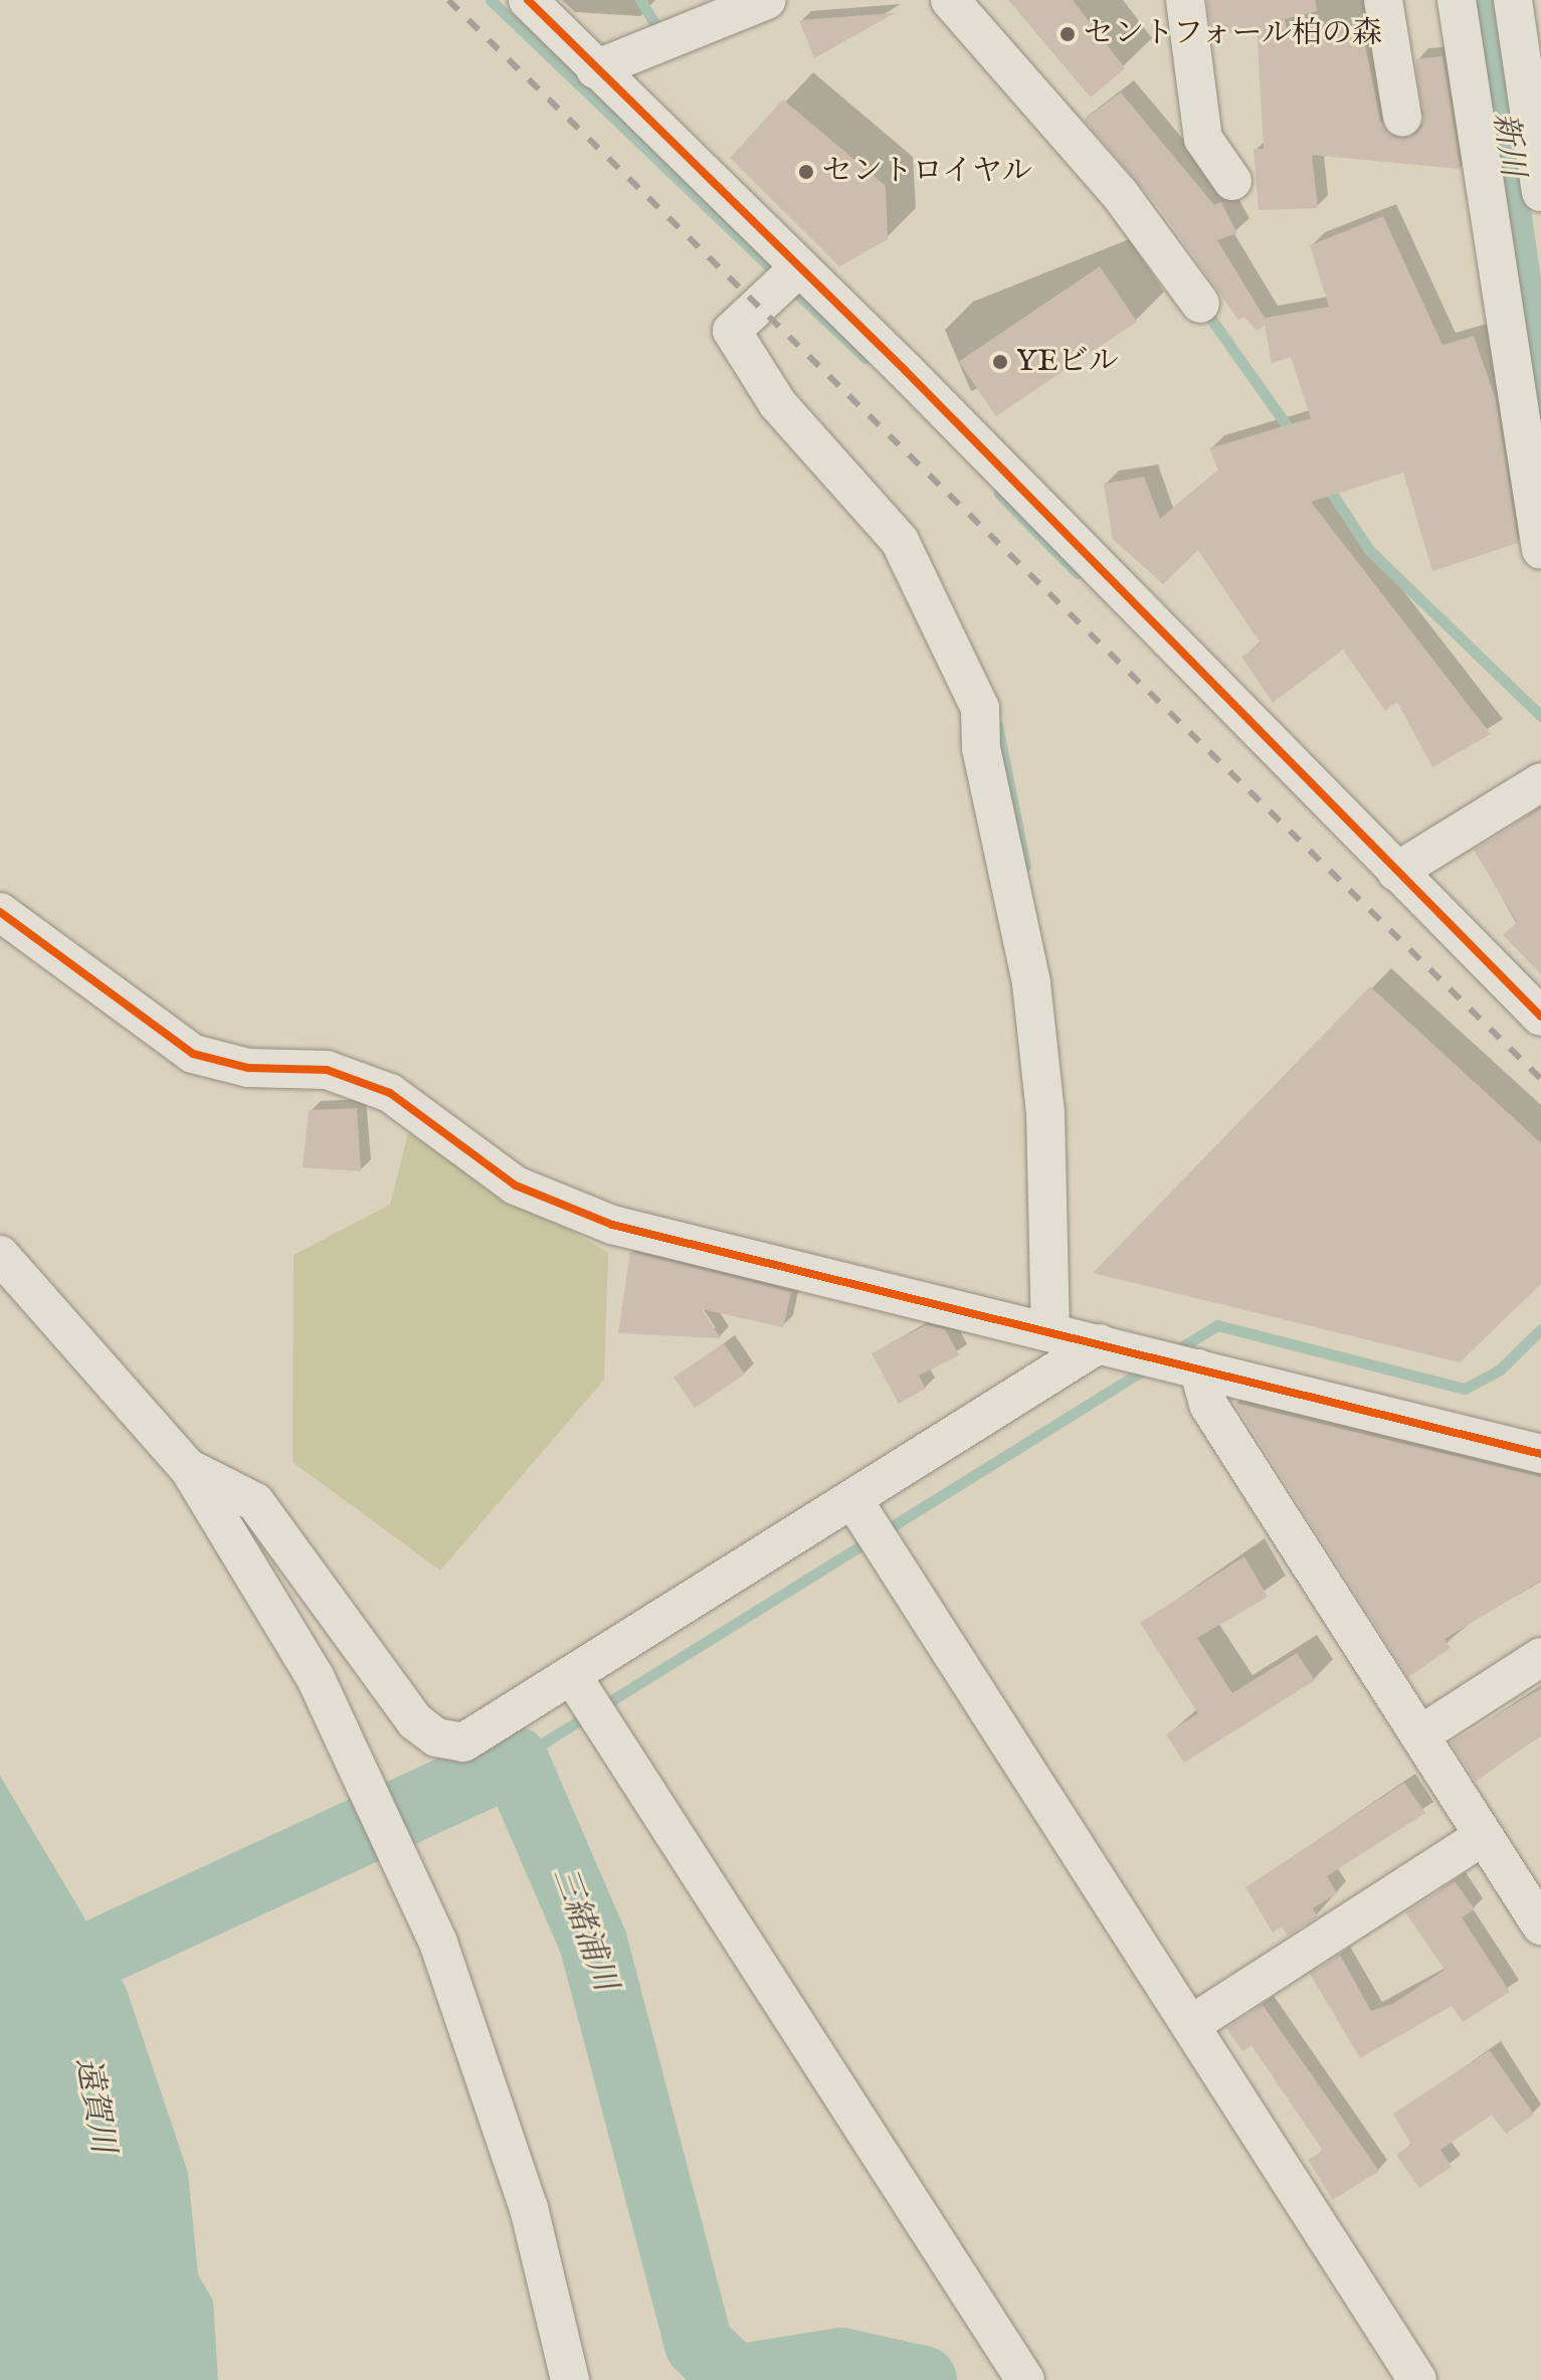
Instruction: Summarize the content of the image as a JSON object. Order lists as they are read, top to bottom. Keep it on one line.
{"water":["新川","三緒浦川","遠賀川"],"places":["セントフォール柏の森","セントロイヤル","YEビル"]}
